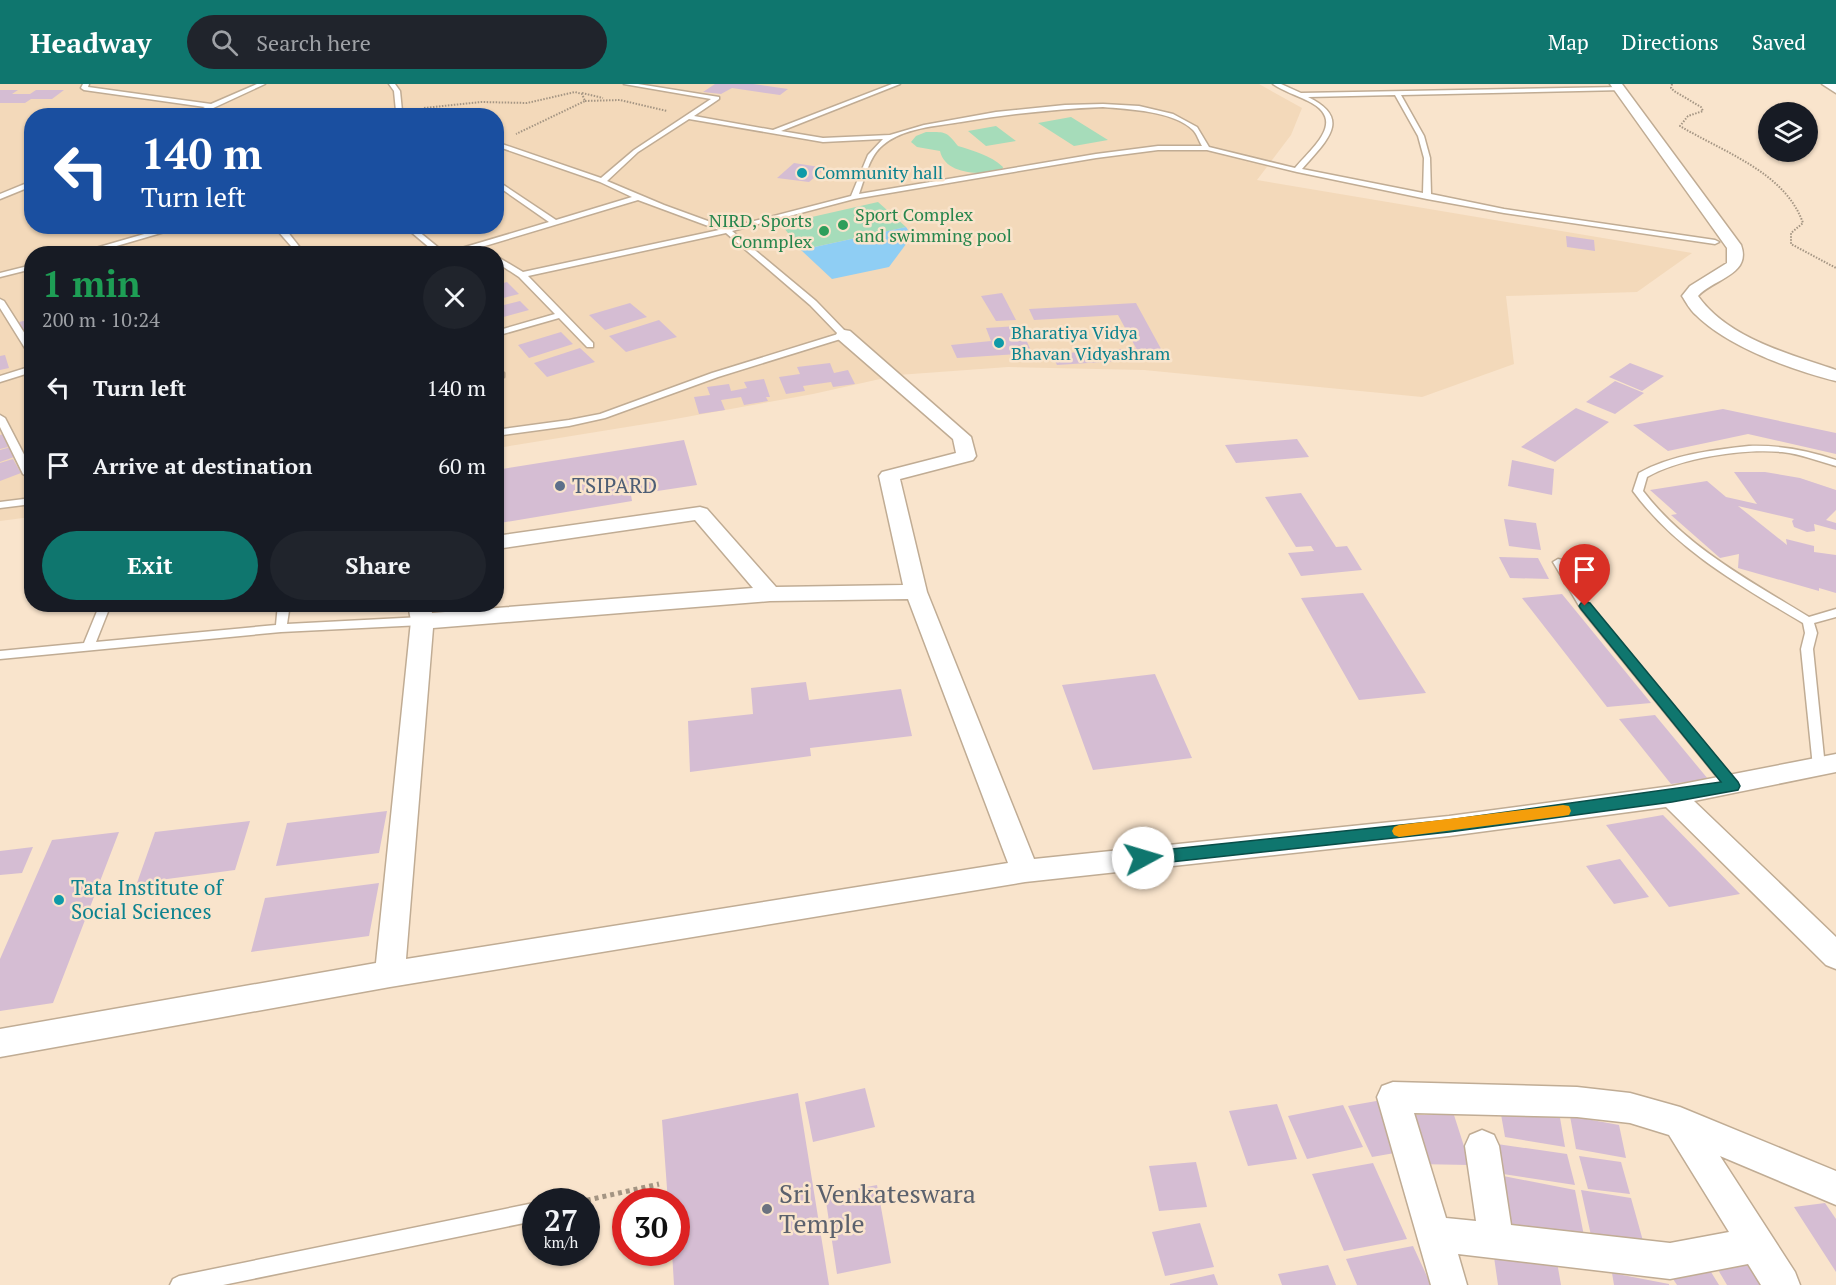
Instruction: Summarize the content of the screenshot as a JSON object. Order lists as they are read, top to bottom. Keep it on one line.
{"places":["Community hall","Sport Complex and swimming pool","NIRD, Sports Conmplex","Bharatiya Vidya Bhavan Vidyashram","TSIPARD","Tata Institute of Social Sciences","Sri Venkateswara Temple"],"page":{"header":"Headway","search":"Search here","nav":["Map","Directions","Saved"],"turn":["140 m","Turn left"],"heading":["1 min","200 m · 10:24"],"list":[{"name":"Turn left","value":"140 m"},{"name":"Arrive at destination","value":"60 m"}],"buttons":["Exit","Share"],"speed":"27 km/h","limit":"30"}}
